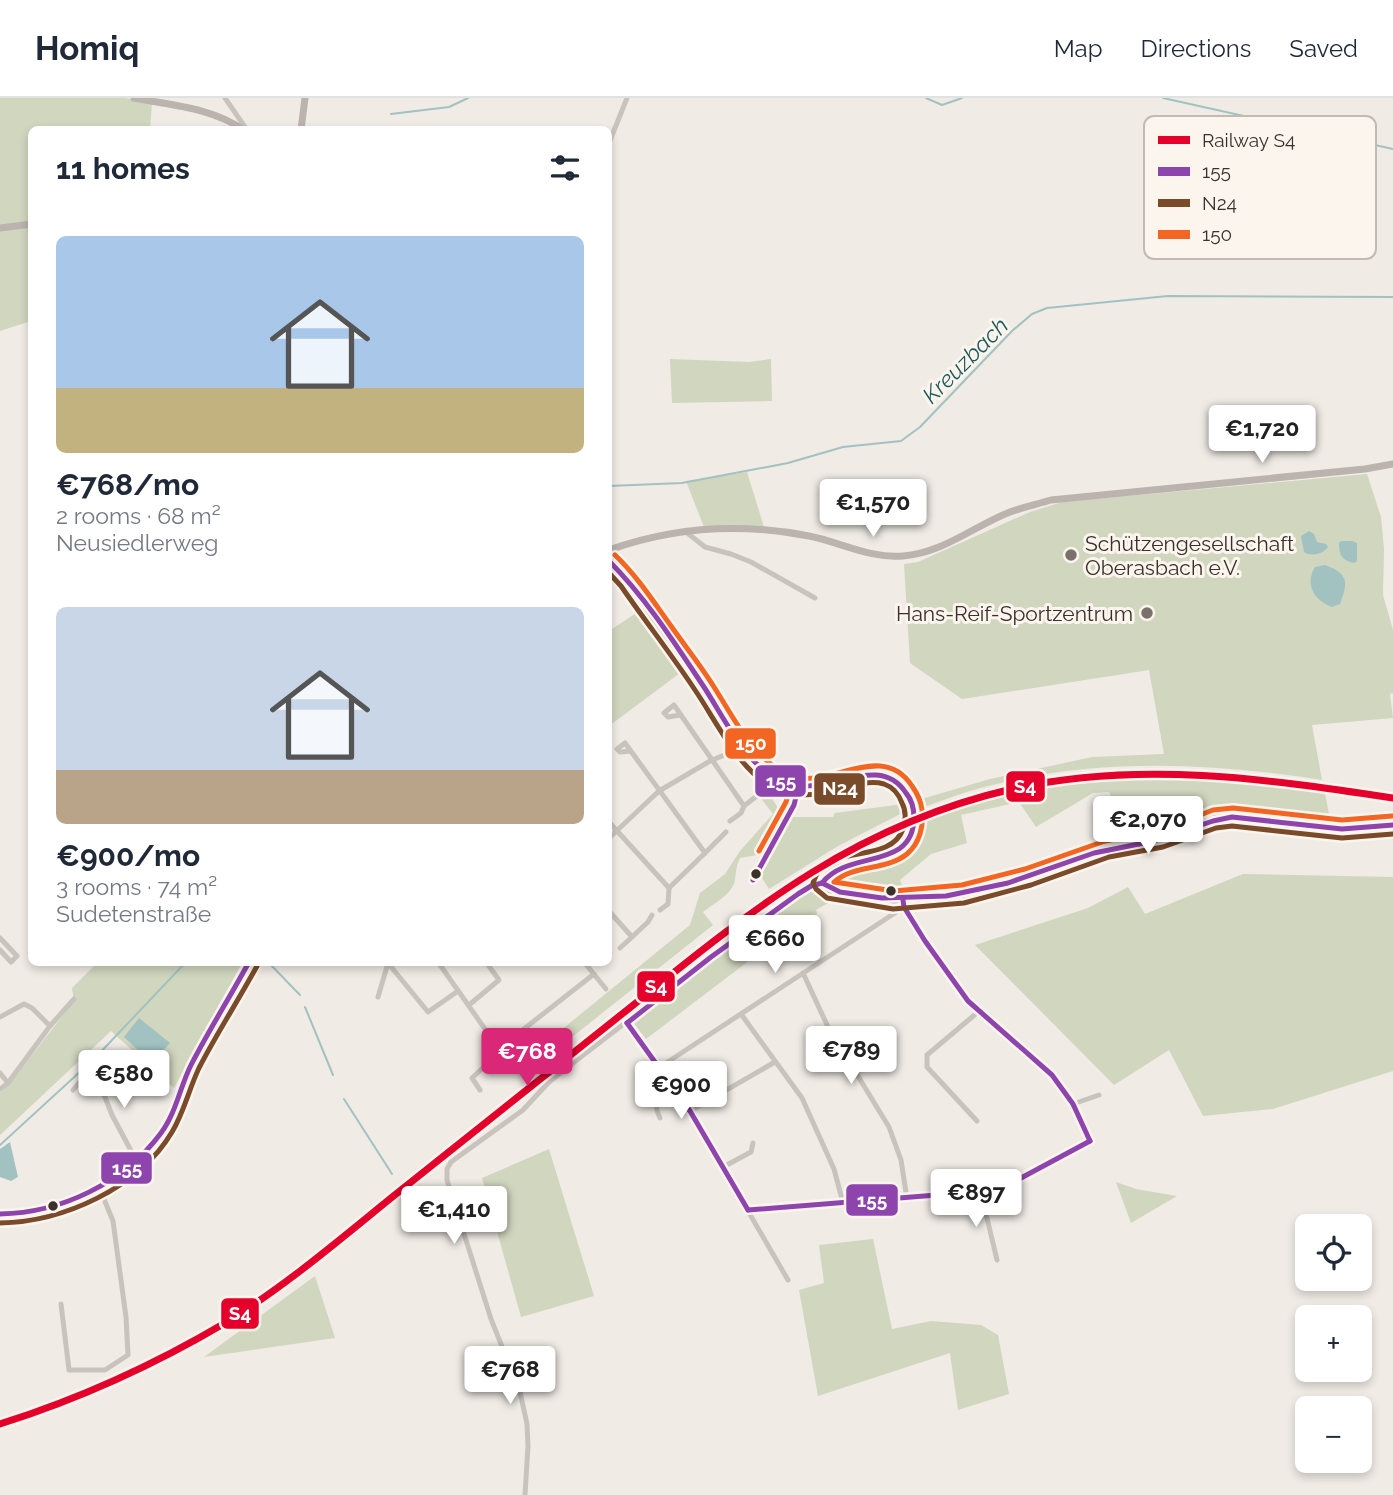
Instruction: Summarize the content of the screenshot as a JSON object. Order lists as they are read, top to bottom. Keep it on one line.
{"water":["Kreuzbach"],"places":["Schützengesellschaft Oberasbach e.V.","Hans-Reif-Sportzentrum"],"lines":["transit line 150","transit line 155","transit line N24","rail line S4"],"legend":["Railway S4","155","N24","150"],"page":{"header":"Homiq","nav":["Map","Directions","Saved"],"heading":"11 homes","list":[{"name":"€768/mo","note":"2 rooms · 68 m² · Neusiedlerweg"},{"name":"€900/mo","note":"3 rooms · 74 m² · Sudetenstraße"}],"price":["€1,720","€1,570","€2,070","€660","€789","€768","€580","€900","€897","€1,410","€768"],"map_buttons":["+","−"]}}
